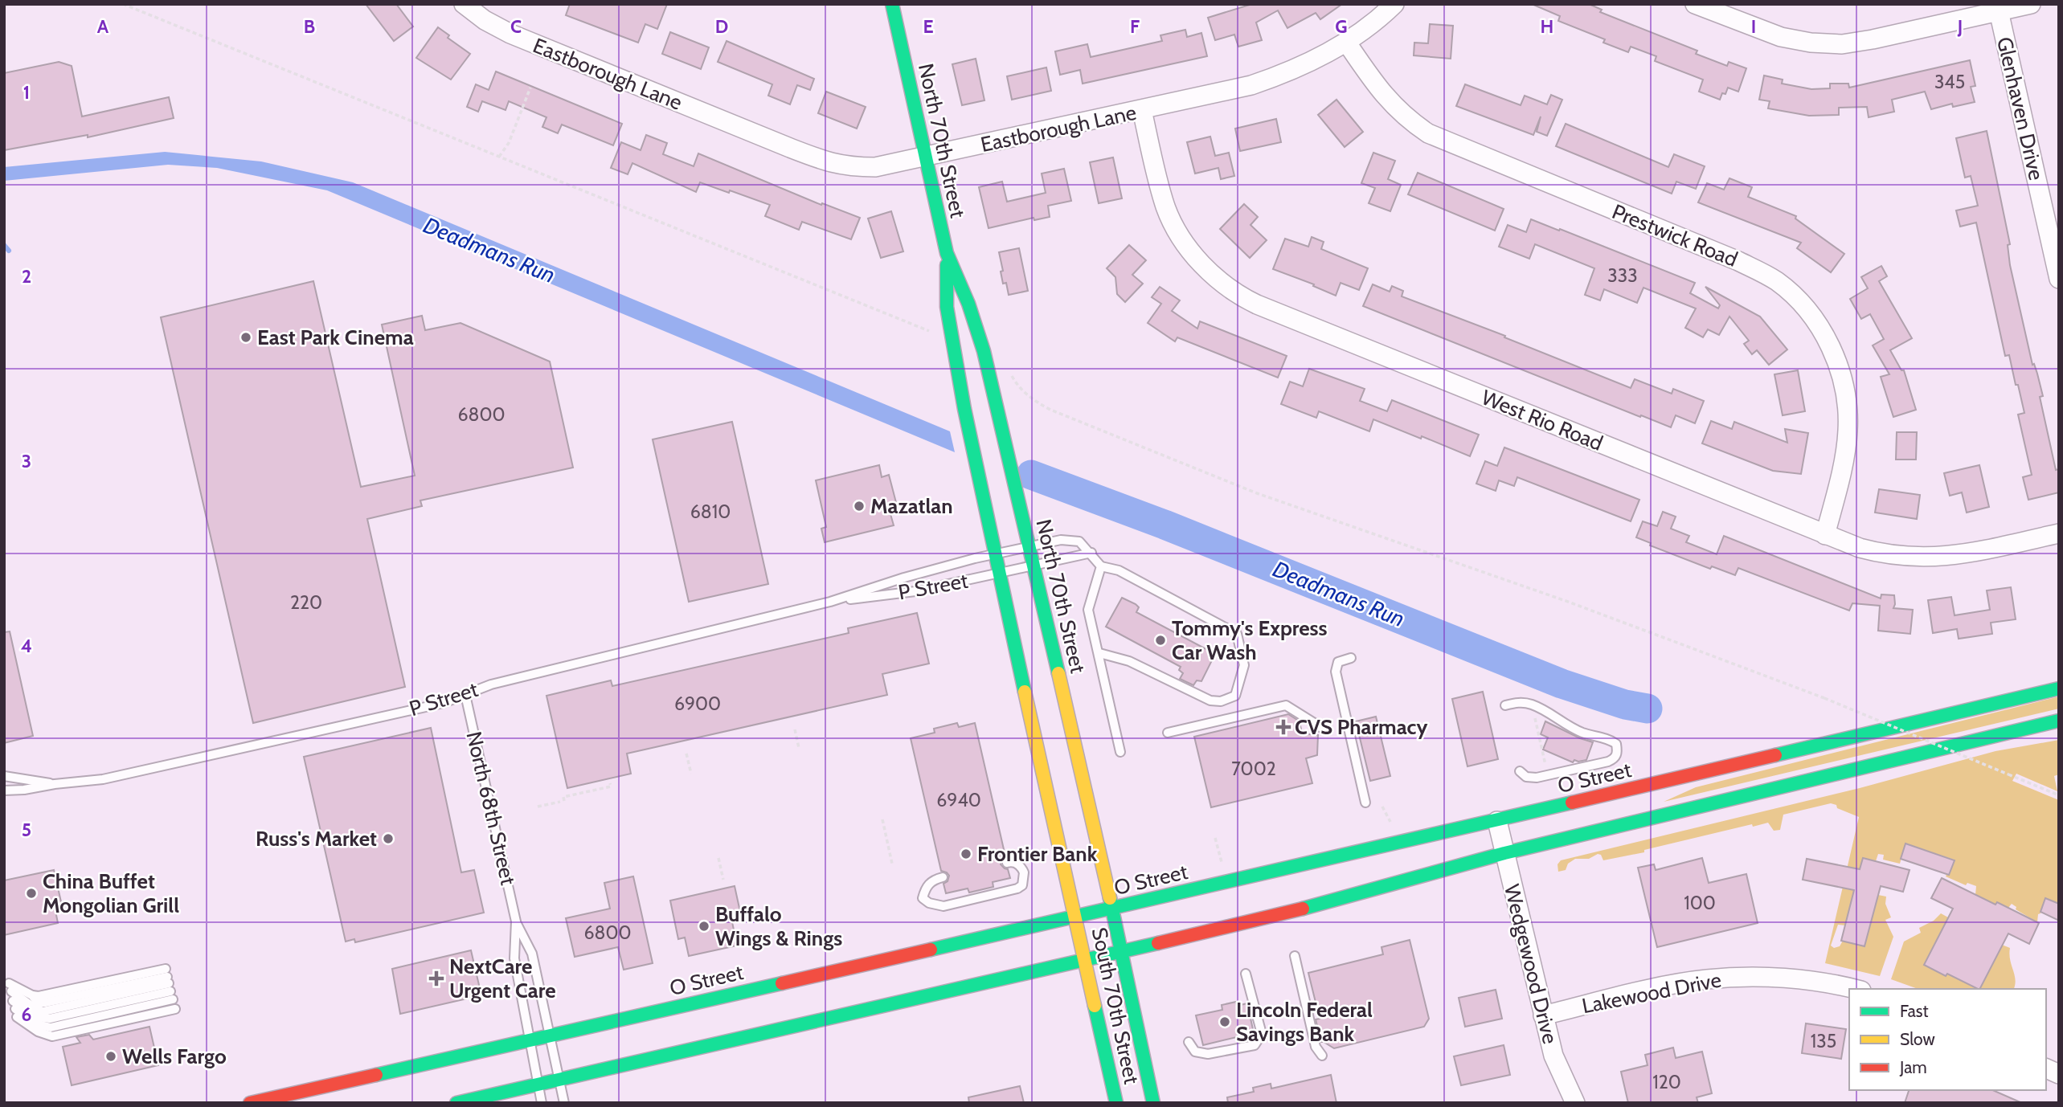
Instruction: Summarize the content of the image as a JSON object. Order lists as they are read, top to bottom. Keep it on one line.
{"streets":{"main road":["North 70th Street","O Street","South 70th Street"],"street":["Eastborough Lane","Glenhaven Drive","Prestwick Road","West Rio Road","Wedgewood Drive","Lakewood Drive"],"lane":["P Street","North 68th Street"]},"crossings":[["Eastborough Lane","North 70th Street"],["Eastborough Lane","Prestwick Road"],["Eastborough Lane","West Rio Road"],["North 70th Street","P Street"],["North 70th Street","O Street"],["North 70th Street","South 70th Street"],["Prestwick Road","West Rio Road"],["P Street","North 68th Street"],["O Street","North 68th Street"],["O Street","Wedgewood Drive"],["O Street","South 70th Street"],["Wedgewood Drive","Lakewood Drive"]],"water":["Deadmans Run"],"places":{"other":["East Park Cinema","Mazatlan","Tommy's Express Car Wash","Russ's Market","Frontier Bank","China Buffet Mongolian Grill","Buffalo Wings & Rings","Lincoln Federal Savings Bank","Wells Fargo"],"health":["CVS Pharmacy","NextCare Urgent Care"]},"house_numbers":["345","333","6800","6810","220","6900","7002","6940","100","6800","135","120"],"legend":["Fast","Slow","Jam"],"grid":{"columns":["A","B","C","D","E","F","G","H","I","J"],"rows":["1","2","3","4","5","6"]}}
